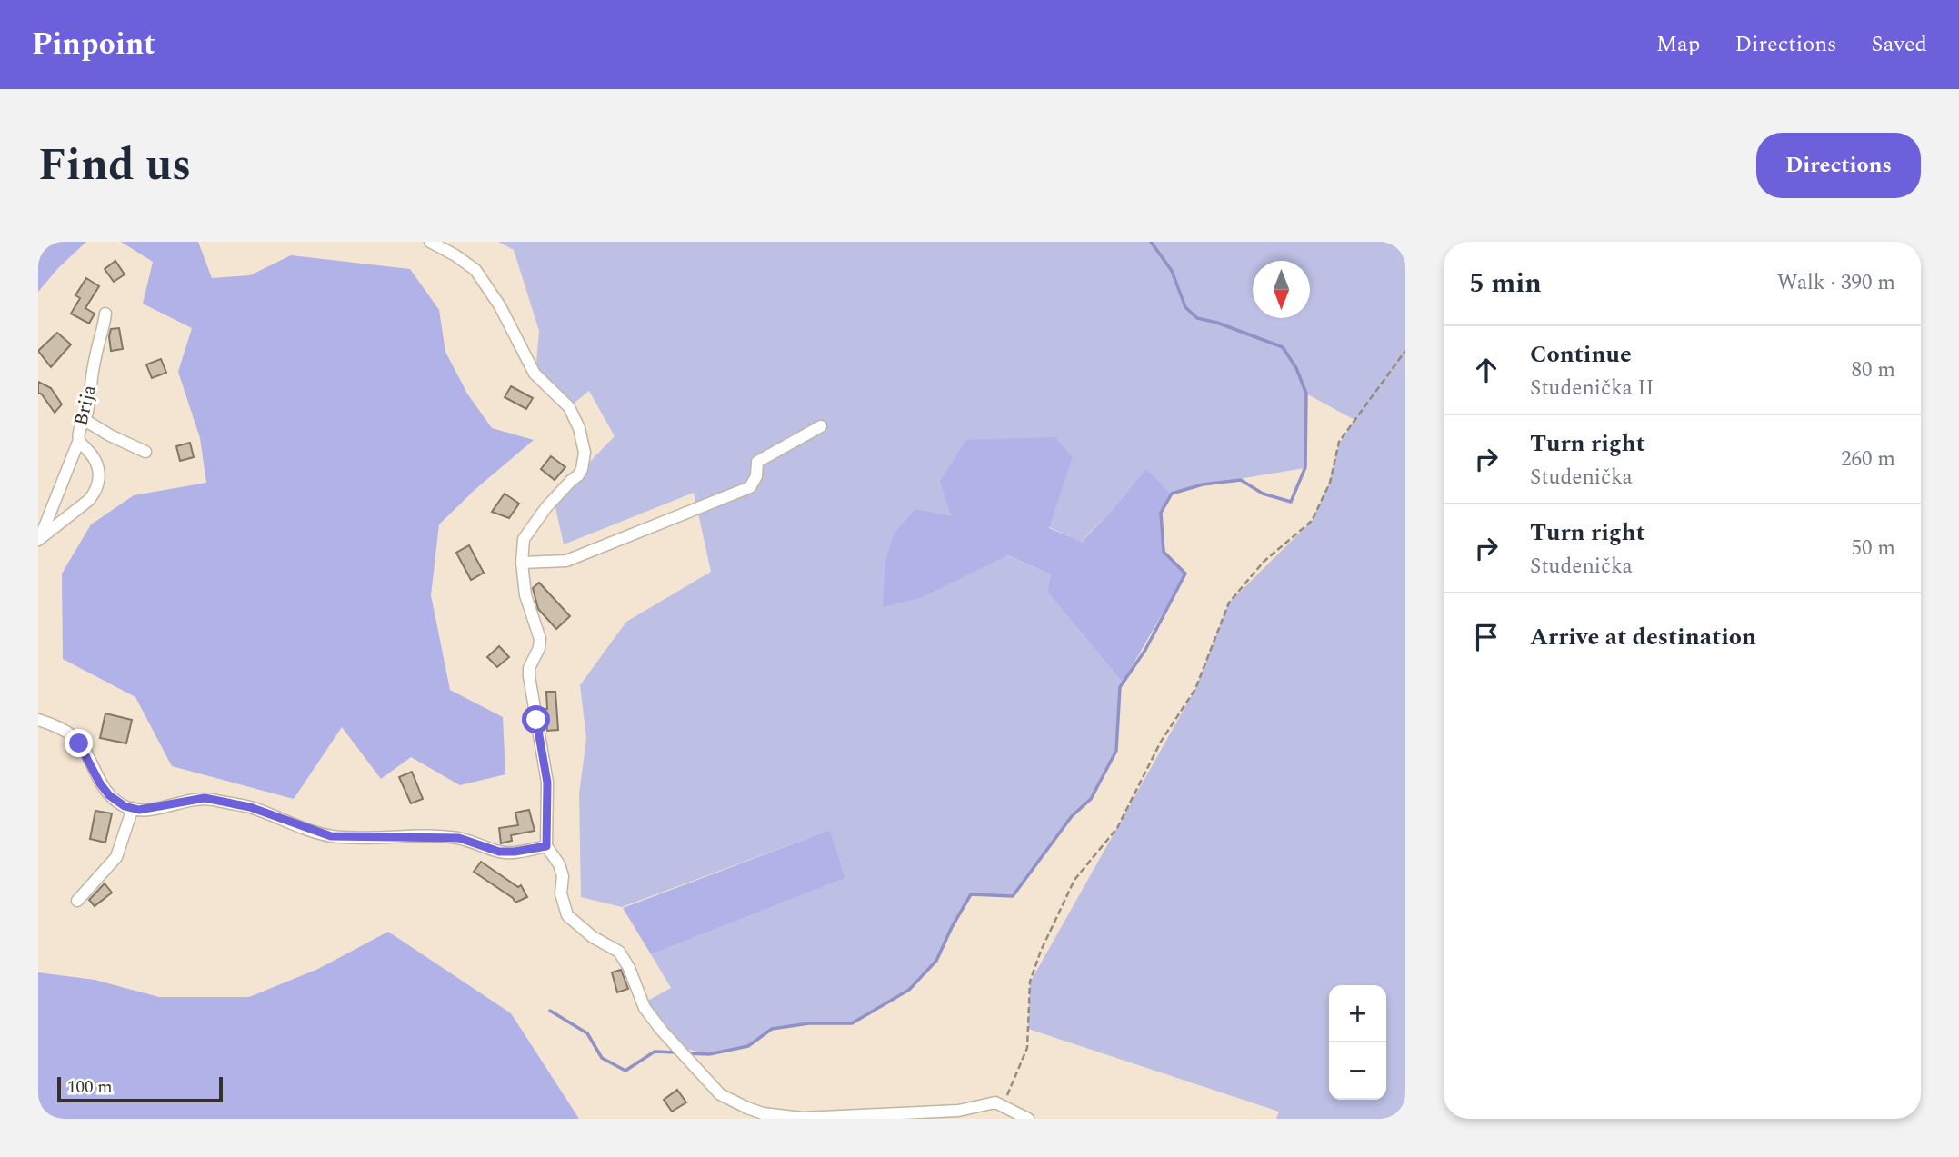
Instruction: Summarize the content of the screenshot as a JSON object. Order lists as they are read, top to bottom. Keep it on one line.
{"streets":{"street":["Brija"]},"scale_bar":"100 m","north":"bottom","page":{"header":"Pinpoint","nav":["Map","Directions","Saved"],"title":"Find us","buttons":"Directions","heading":["5 min","Walk · 390 m"],"list":[["Continue","Studenička II","80 m"],["Turn right","Studenička","260 m"],["Turn right","Studenička","50 m"],"Arrive at destination"],"map_buttons":["+","−"],"scale":"100 m"}}
